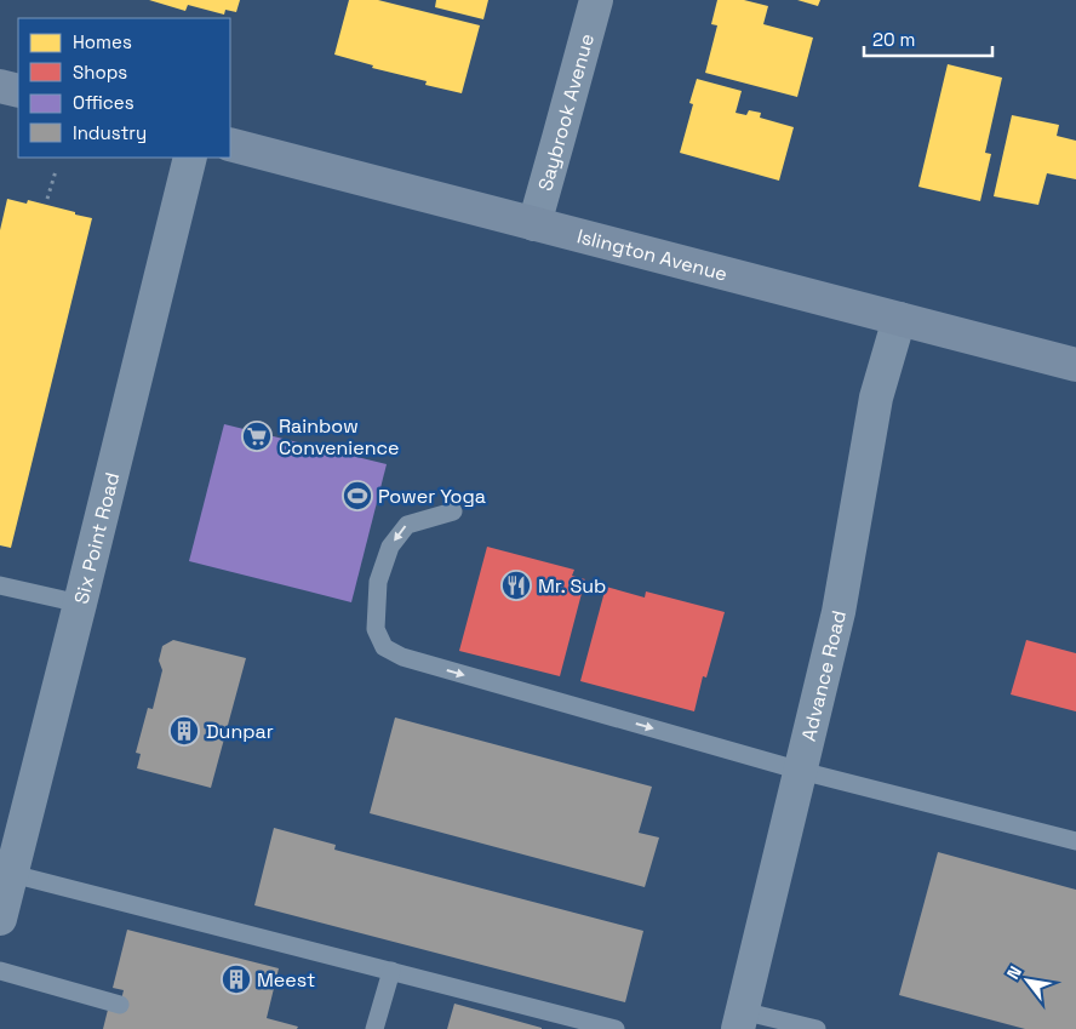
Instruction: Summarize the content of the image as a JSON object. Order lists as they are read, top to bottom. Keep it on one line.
{"streets":{"main road":["Islington Avenue"],"street":["Saybrook Avenue","Six Point Road","Advance Road"]},"crossings":[["Saybrook Avenue","Islington Avenue"],["Islington Avenue","Advance Road"]],"places":{"supermarket":["Rainbow Convenience"],"sports":["Power Yoga"],"restaurant":["Mr. Sub"],"building":["Dunpar","Meest"]},"legend":["Homes","Shops","Offices","Industry"],"scale_bar":"20 m","north":"top left"}
